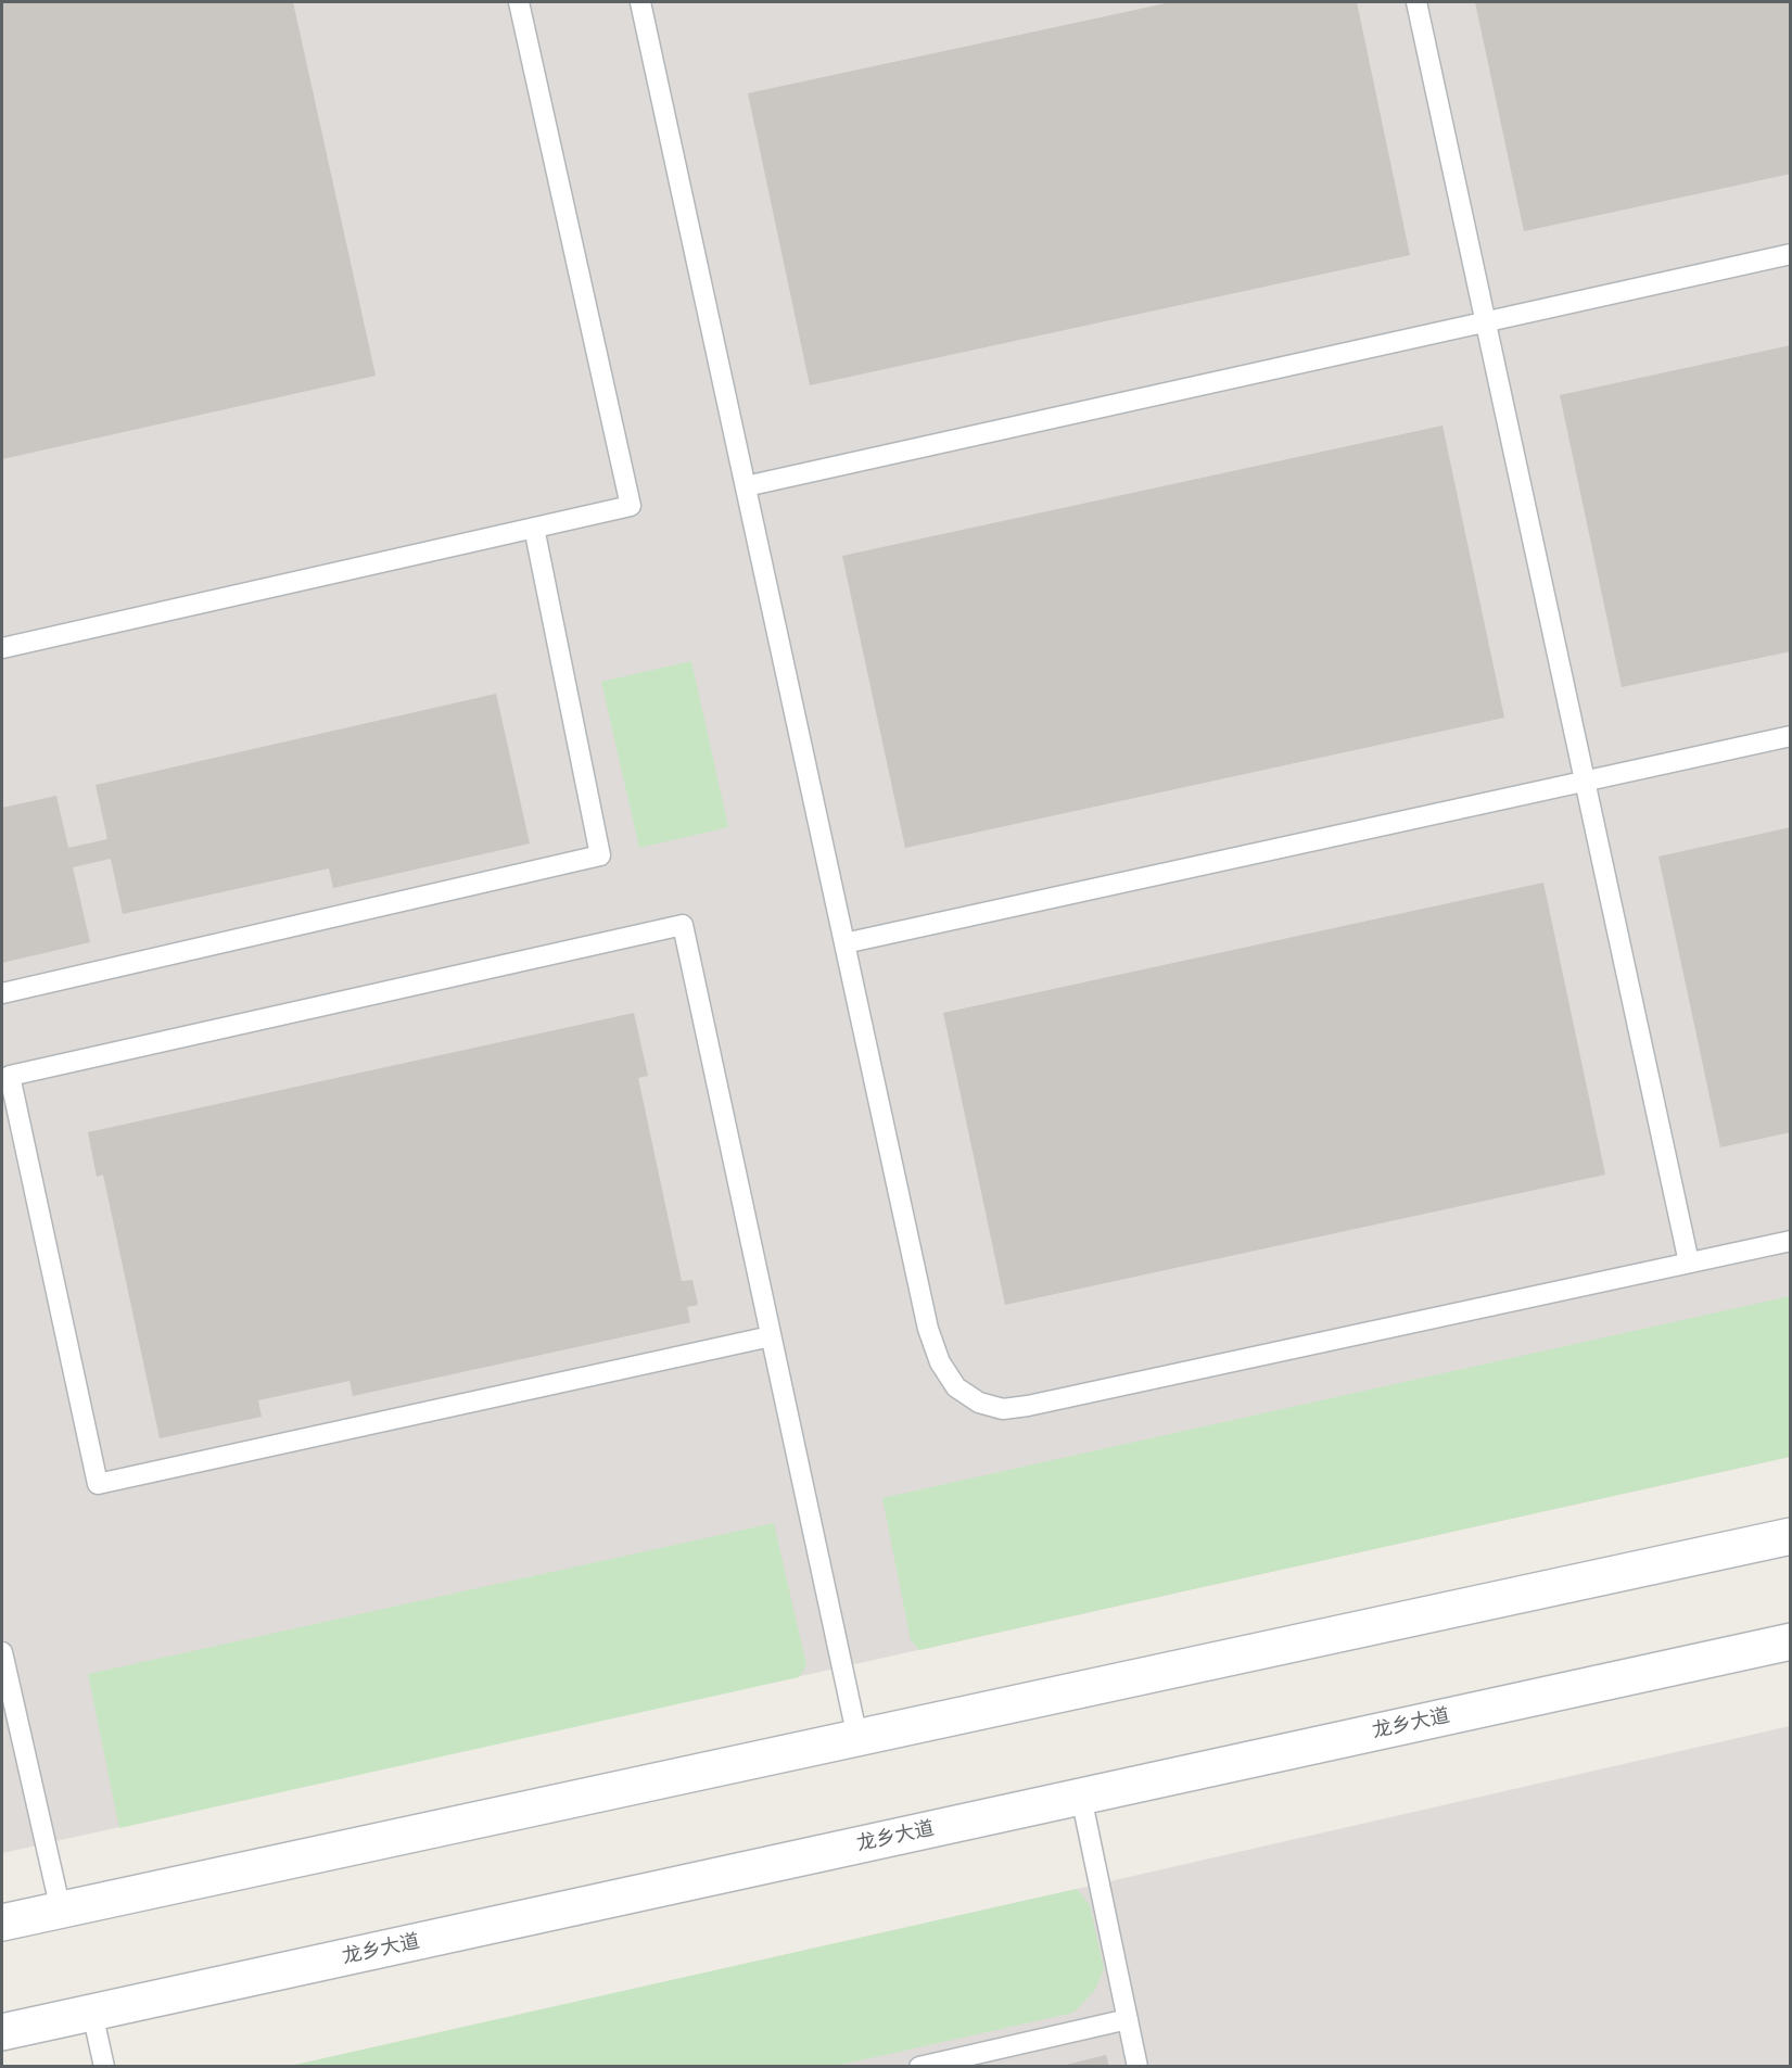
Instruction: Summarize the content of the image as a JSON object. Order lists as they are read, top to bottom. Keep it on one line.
{"streets":{"main road":["龙乡大道"]}}
